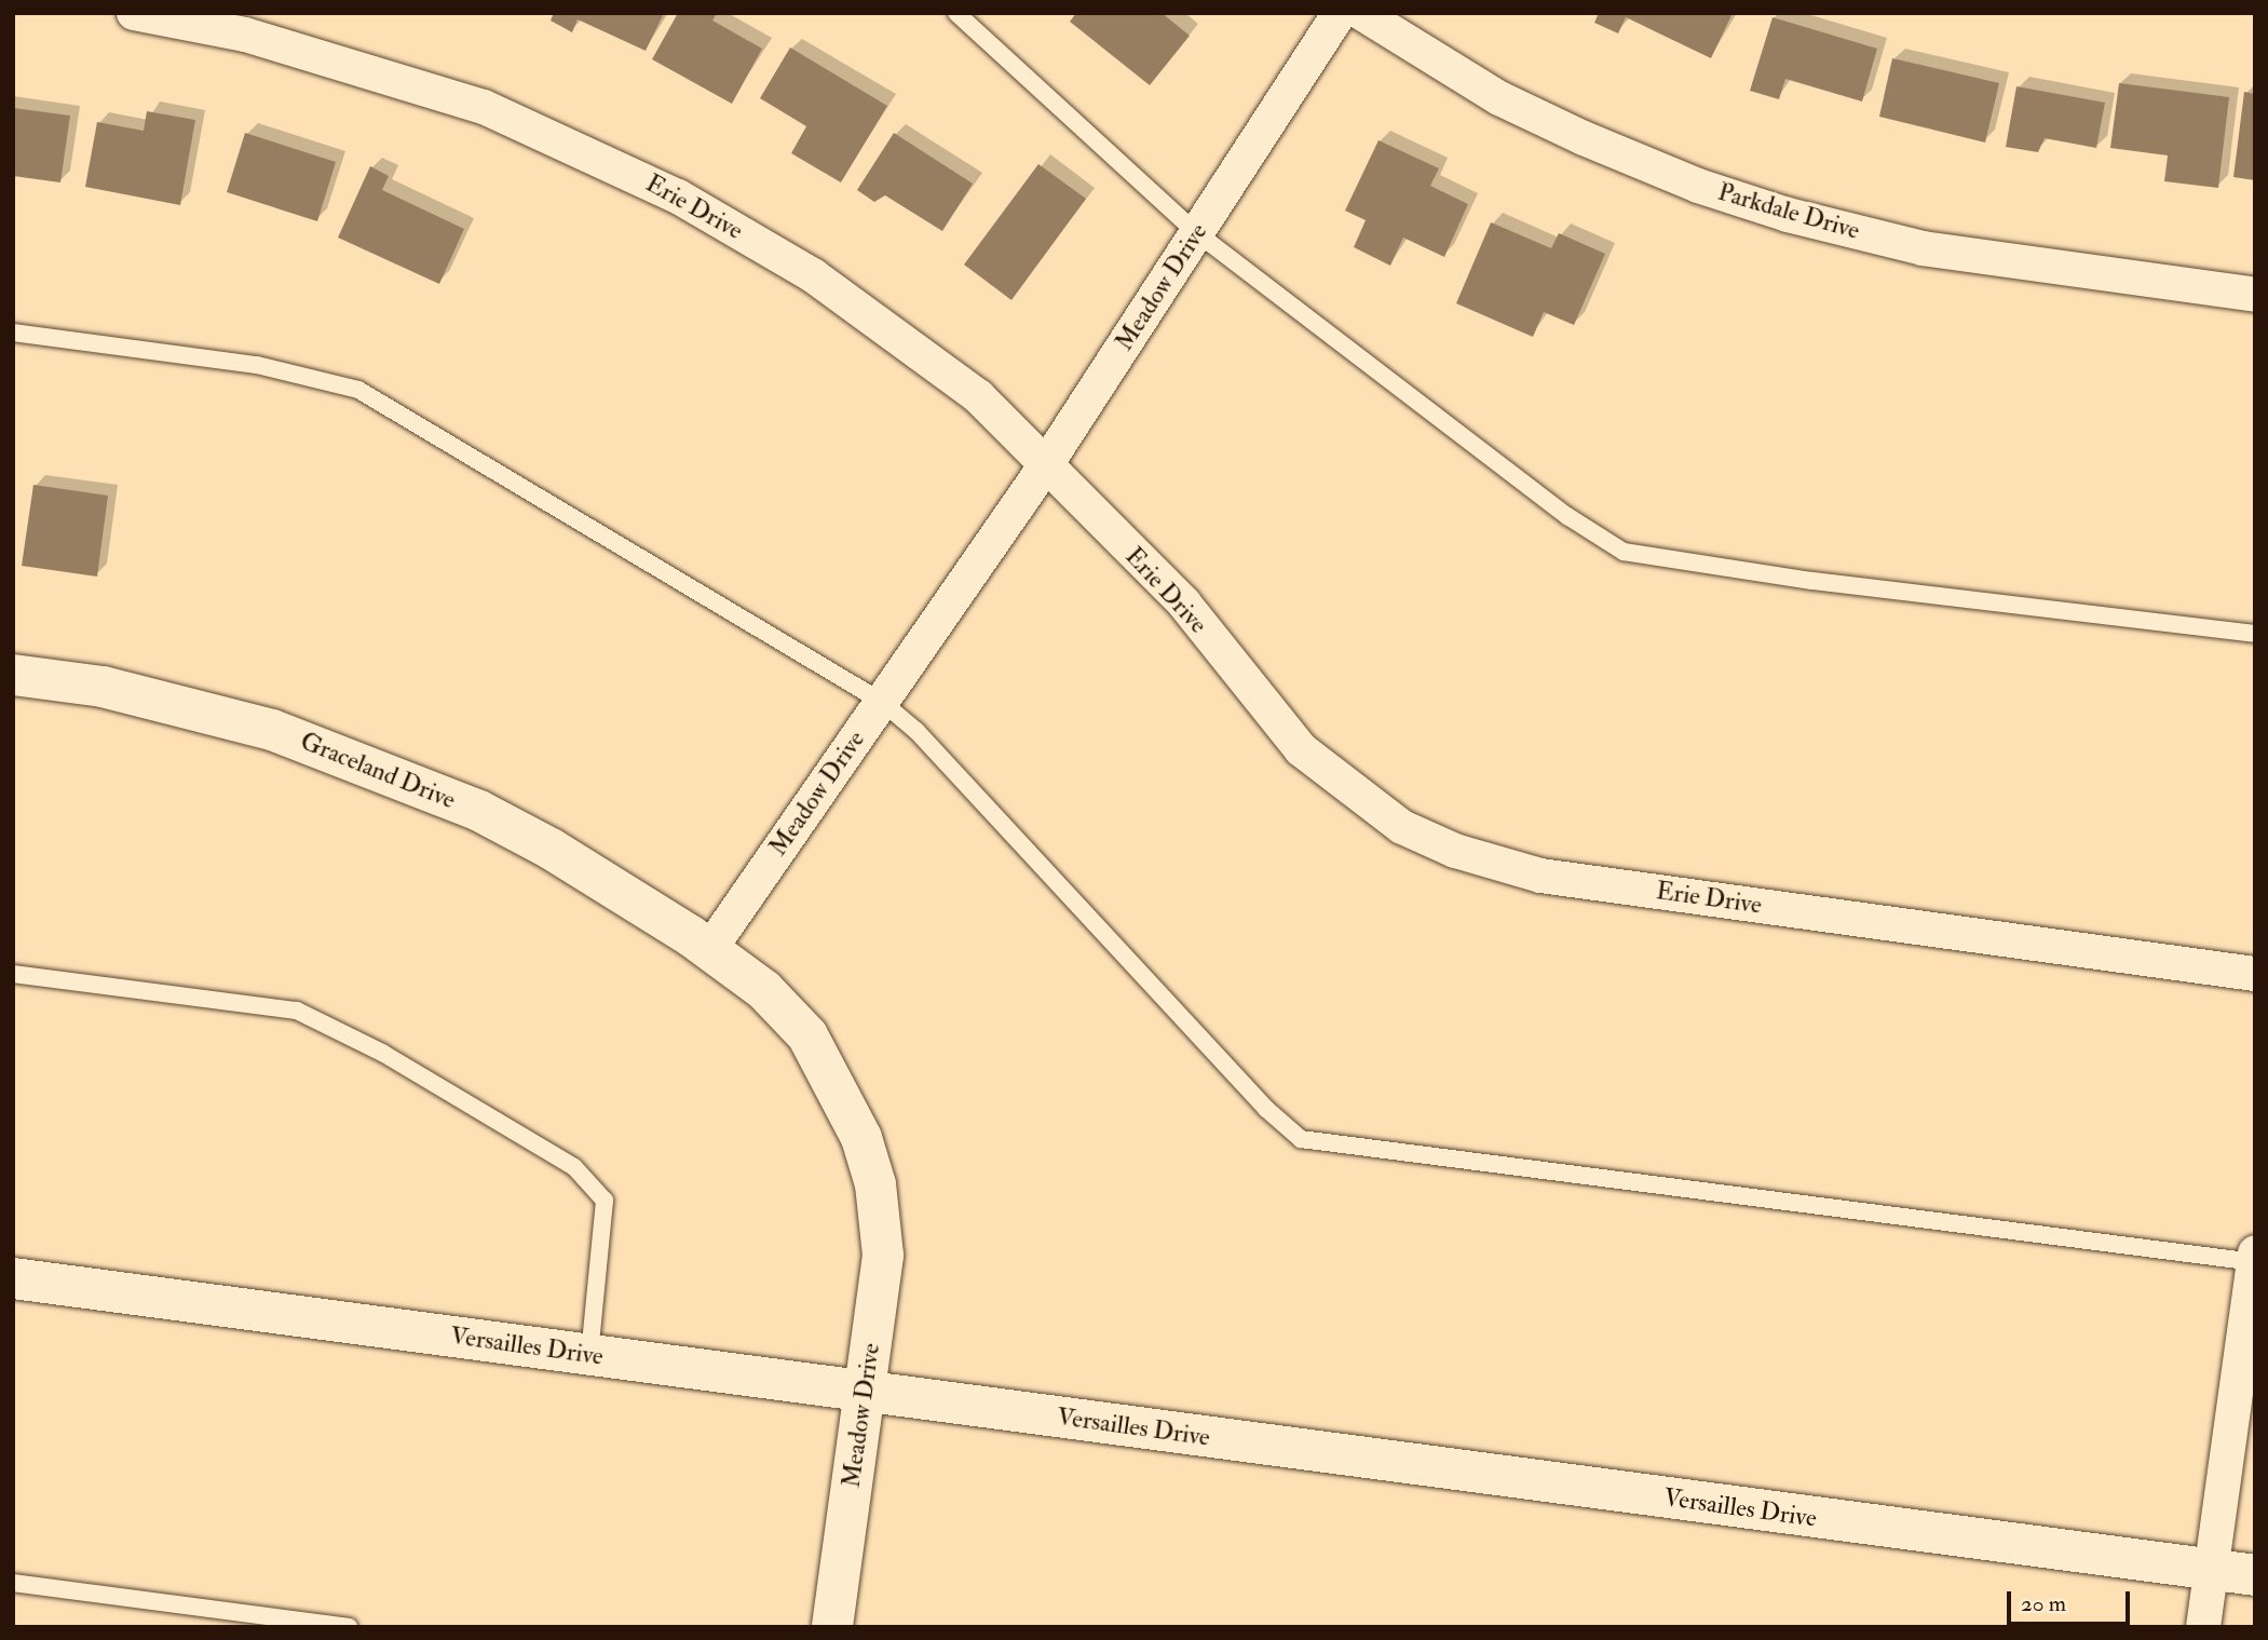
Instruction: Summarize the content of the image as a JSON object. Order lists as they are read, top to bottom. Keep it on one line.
{"streets":{"street":["Erie Drive","Parkdale Drive","Meadow Drive","Graceland Drive","Versailles Drive"]},"crossings":[["Erie Drive","Meadow Drive"],["Meadow Drive","Graceland Drive"],["Meadow Drive","Versailles Drive"]],"scale_bar":"20 m"}
